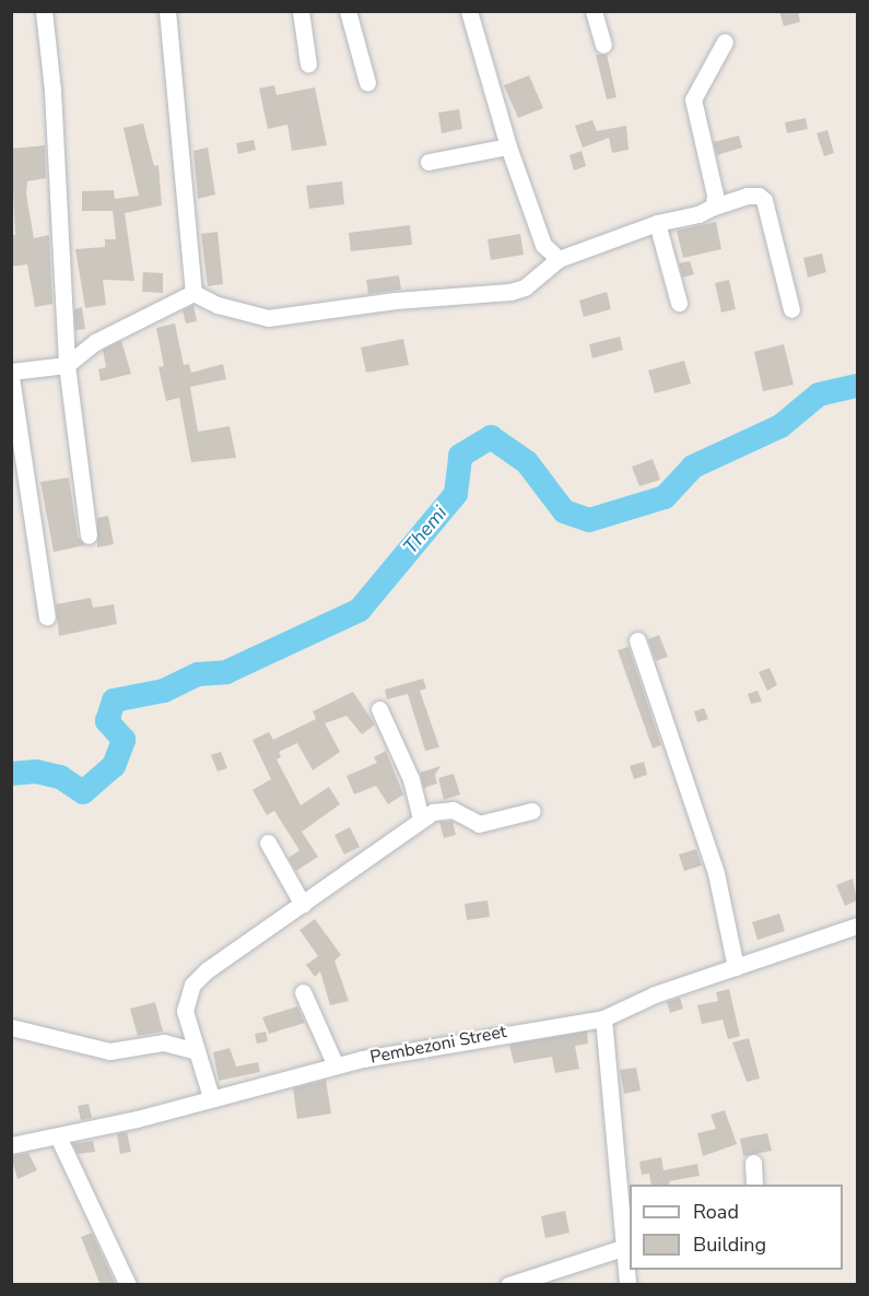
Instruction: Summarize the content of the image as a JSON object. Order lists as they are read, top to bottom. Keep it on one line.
{"streets":{"street":["Pembezoni Street"]},"water":["Themi"],"legend":["Road","Building"]}
